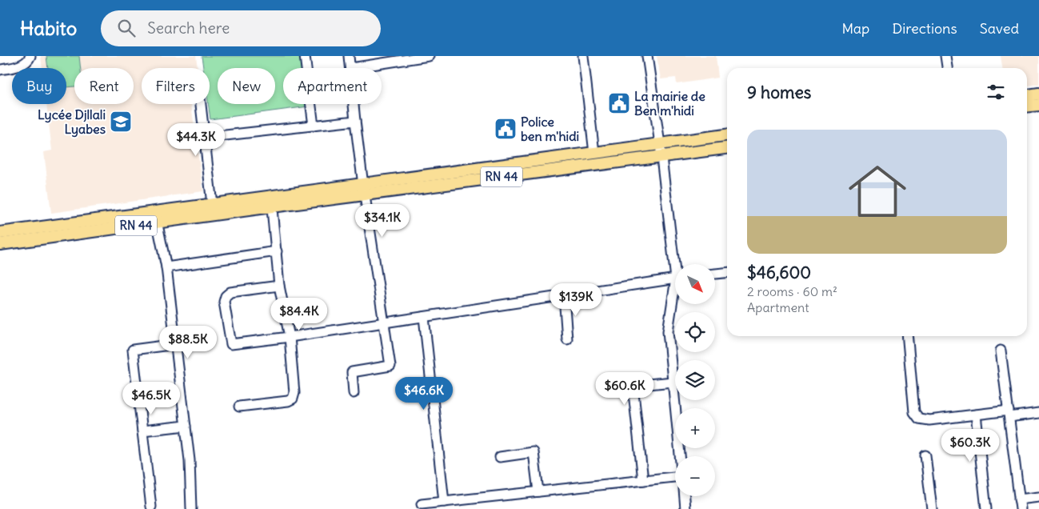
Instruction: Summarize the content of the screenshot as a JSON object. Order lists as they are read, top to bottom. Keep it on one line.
{"streets":{"main road":["RN 44"]},"places":{"public building":["La mairie de Ben m'hidi","Police ben m'hidi"],"school or university":["Lycée Djllali Lyabes"]},"north":"bottom right","page":{"header":"Habito","search":"Search here","nav":["Map","Directions","Saved"],"chip":["Buy","Rent","Filters","New","Apartment"],"heading":"9 homes","list":[{"name":"$46,600","note":"2 rooms · 60 m² · Apartment"}],"price":["$44.3K","$34.1K","$139K","$84.4K","$88.5K","$60.6K","$46.6K","$46.5K","$60.3K"],"map_buttons":["+","−"]}}
